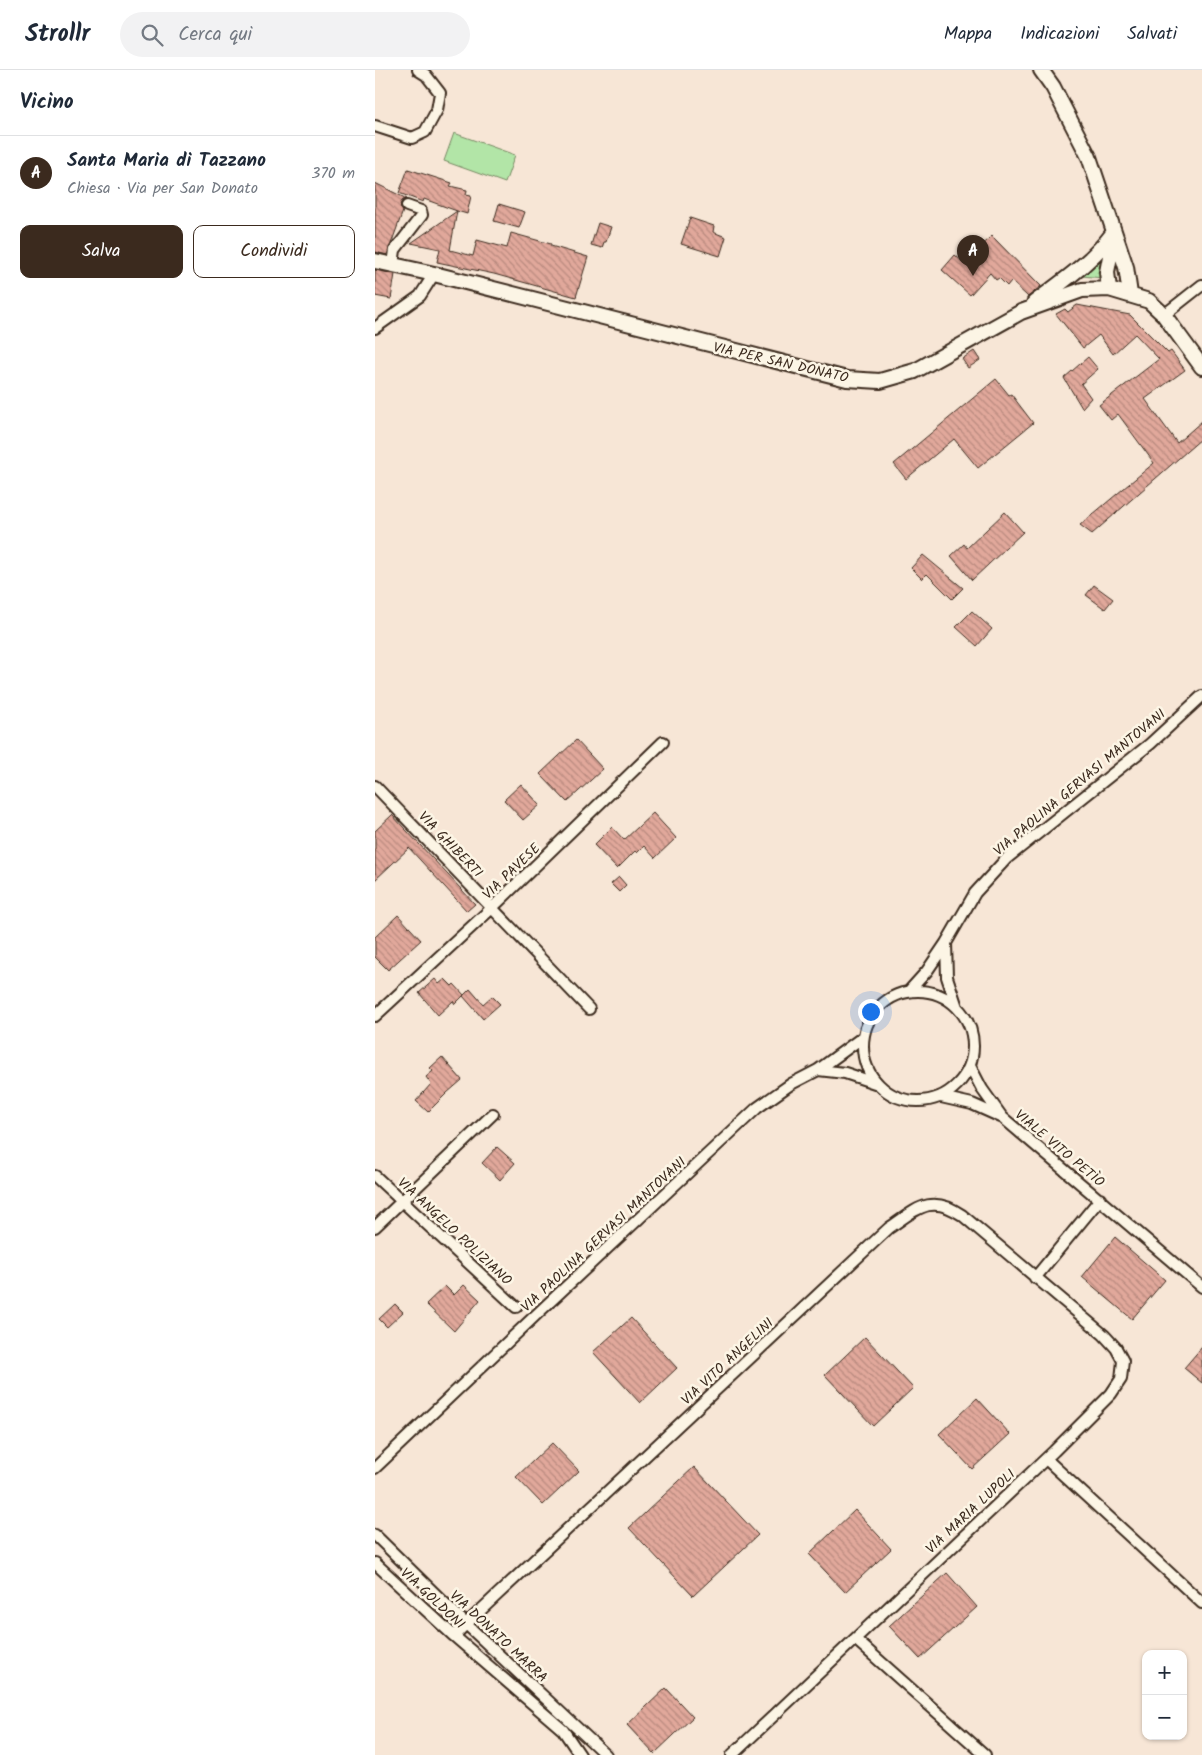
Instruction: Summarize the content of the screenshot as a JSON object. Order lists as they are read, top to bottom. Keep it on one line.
{"streets":{"street":["VIA PER SAN DONATO","VIA PAOLINA GERVASI MANTOVANI","VIA GHIBERTI","VIA PAVESE","VIALE VITO PETÌO","VIA ANGELO POLIZIANO","VIA VITO ANGELINI","VIA MARIA LUPOLI","VIA GOLDONI","VIA DONATO MARRA"]},"crossings":[["VIA GHIBERTI","VIA PAVESE"],["VIALE VITO PETÌO","VIA VITO ANGELINI"],["VIALE VITO PETÌO","VIA MARIA LUPOLI"],["VIA VITO ANGELINI","VIA MARIA LUPOLI"],["VIA VITO ANGELINI","VIA GOLDONI"],["VIA VITO ANGELINI","VIA DONATO MARRA"]],"page":{"header":"Strollr","search":"Cerca qui","nav":["Mappa","Indicazioni","Salvati"],"heading":"Vicino","list":[{"mark":"A","name":"Santa Maria di Tazzano","note":"Chiesa · Via per San Donato","value":"370 m"}],"buttons":["Salva","Condividi"],"pins":"A","map_buttons":["+","−"]}}
